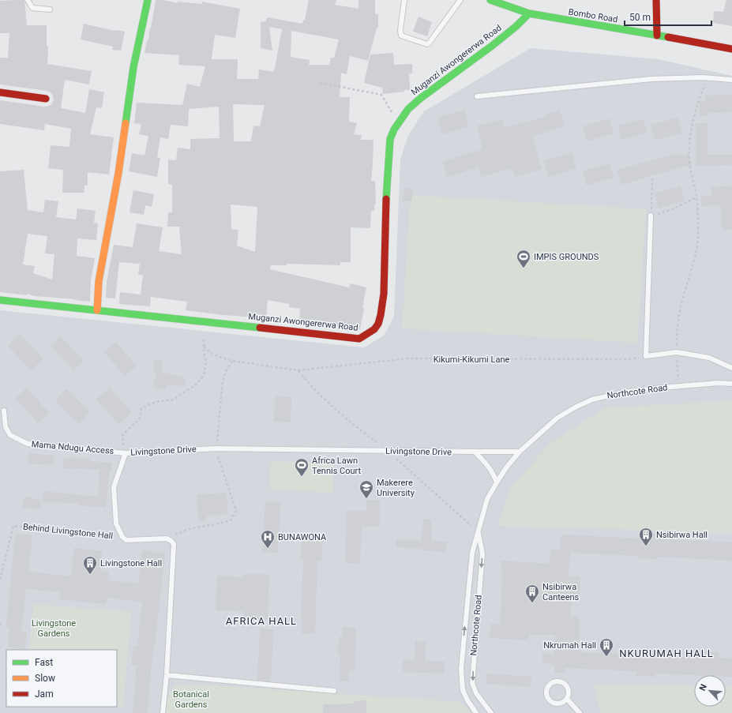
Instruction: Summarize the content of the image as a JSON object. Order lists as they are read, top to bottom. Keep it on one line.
{"streets":{"street":["Bombo Road","Muganzi Awongererwa Road"],"lane":["Northcote Road","Mama Ndugu Access","Livingstone Drive"],"path":["Kikumi-Kikumi Lane","Behind Livingstone Hall"]},"crossings":[["Bombo Road","Muganzi Awongererwa Road"],["Northcote Road","Livingstone Drive"],["Mama Ndugu Access","Livingstone Drive"],["Livingstone Drive","Behind Livingstone Hall"]],"districts":["AFRICA HALL","NKURUMAH HALL"],"parks":["Livingstone Gardens","Botanical Gardens"],"places":{"sports":["IMPIS GROUNDS","Africa Lawn Tennis Court"],"school or university":["Makerere University"],"building":["Nsibirwa Hall","Livingstone Hall","Nsibirwa Canteens","Nkrumah Hall"],"hospital":["BUNAWONA"]},"legend":["Fast","Slow","Jam"],"scale_bar":"50 m","north":"top left"}
